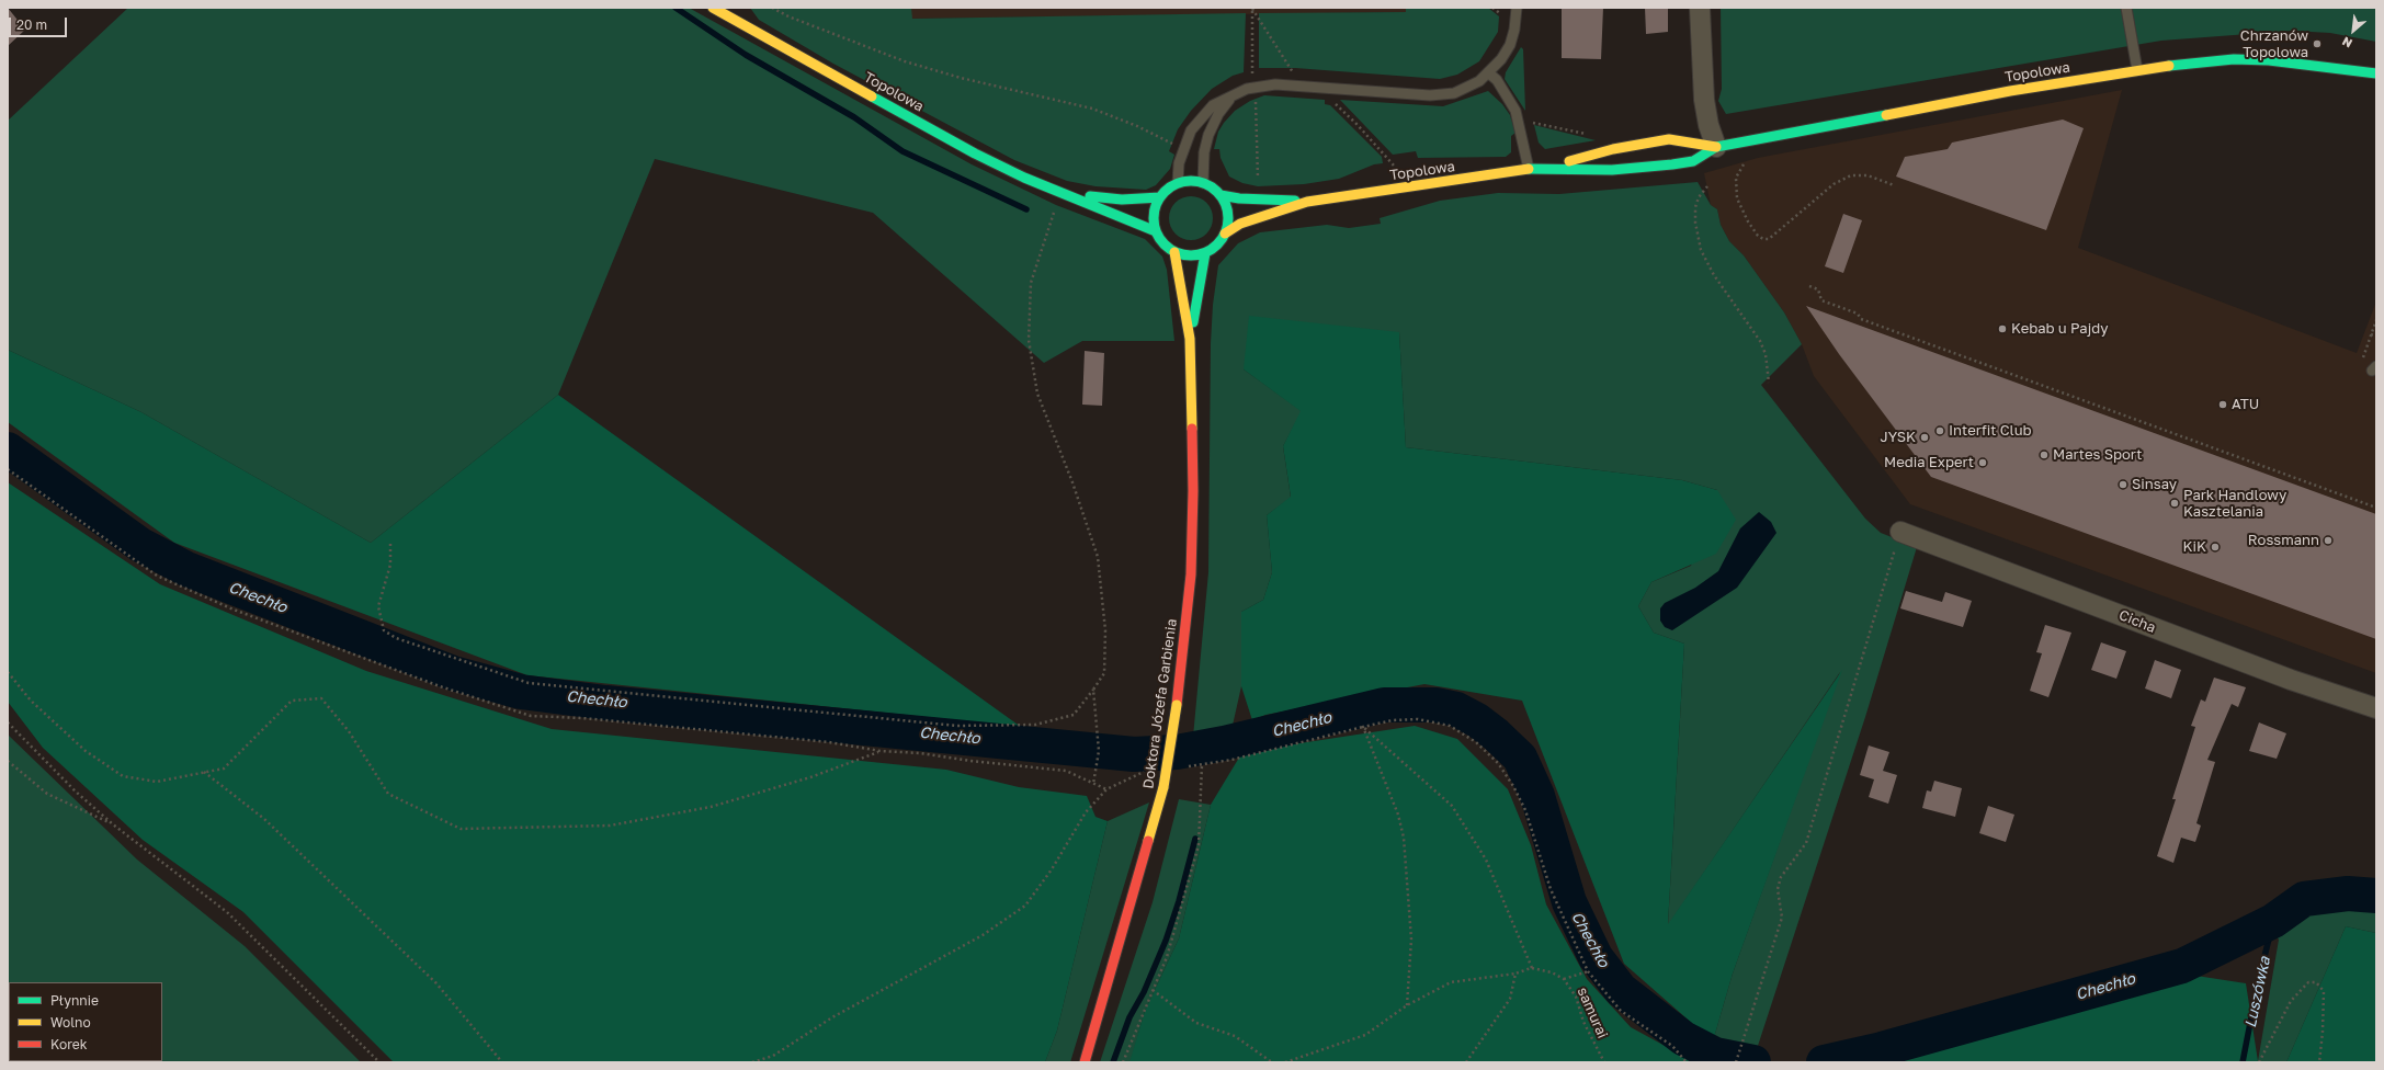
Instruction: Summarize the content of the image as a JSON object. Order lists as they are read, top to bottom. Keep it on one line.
{"streets":{"main road":["Topolowa","Doktora Józefa Garbienia"],"street":["Cicha"],"path":["samurai"]},"crossings":[["Topolowa","Doktora Józefa Garbienia"]],"water":["Chechło","Luszówka"],"places":["Chrzanów Topolowa","Kebab u Pajdy","ATU","Interfit Club","JYSK","Martes Sport","Media Expert","Sinsay","Park Handlowy Kasztelania","Rossmann","KiK"],"legend":["Płynnie","Wolno","Korek"],"scale_bar":"20 m","north":"bottom left"}
